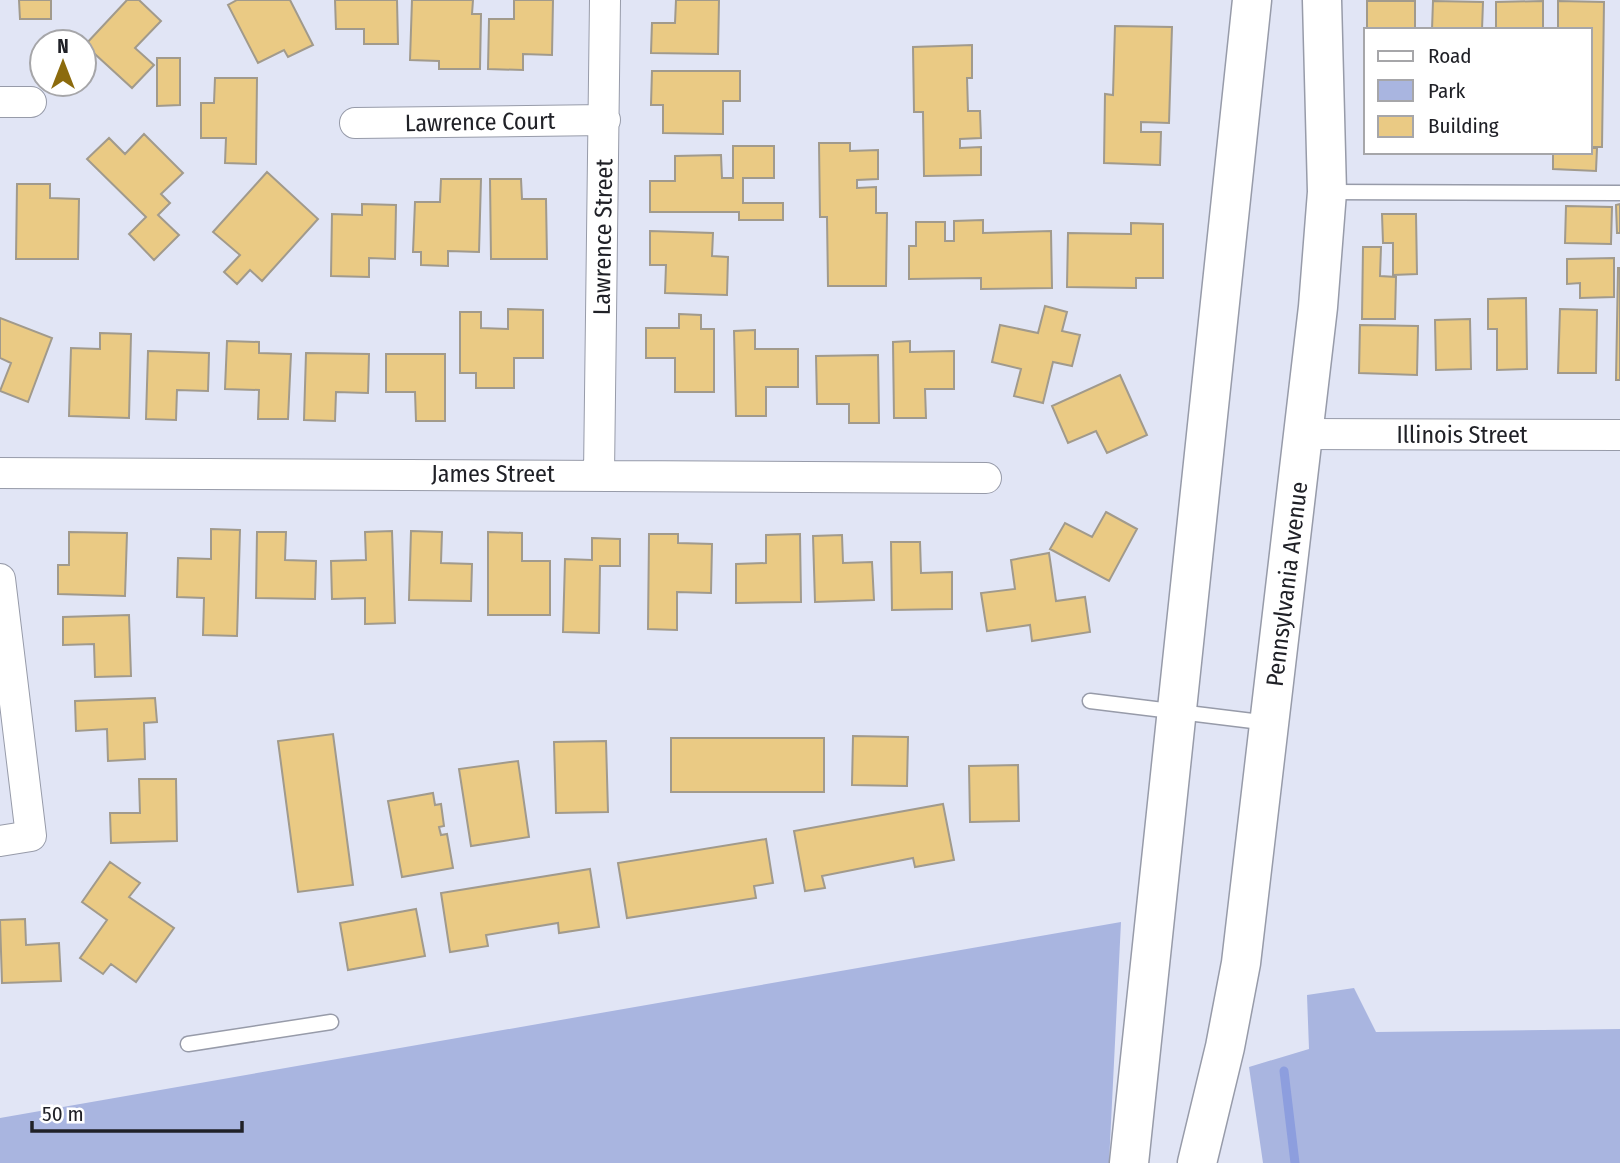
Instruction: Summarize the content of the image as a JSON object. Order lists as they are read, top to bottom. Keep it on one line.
{"streets":{"main road":["Pennsylvania Avenue"],"street":["Lawrence Court","Lawrence Street","Illinois Street","James Street"]},"crossings":[["Lawrence Court","Lawrence Street"],["Lawrence Street","James Street"],["Illinois Street","Pennsylvania Avenue"]],"legend":["Road","Park","Building"],"scale_bar":"50 m","north":"top"}
